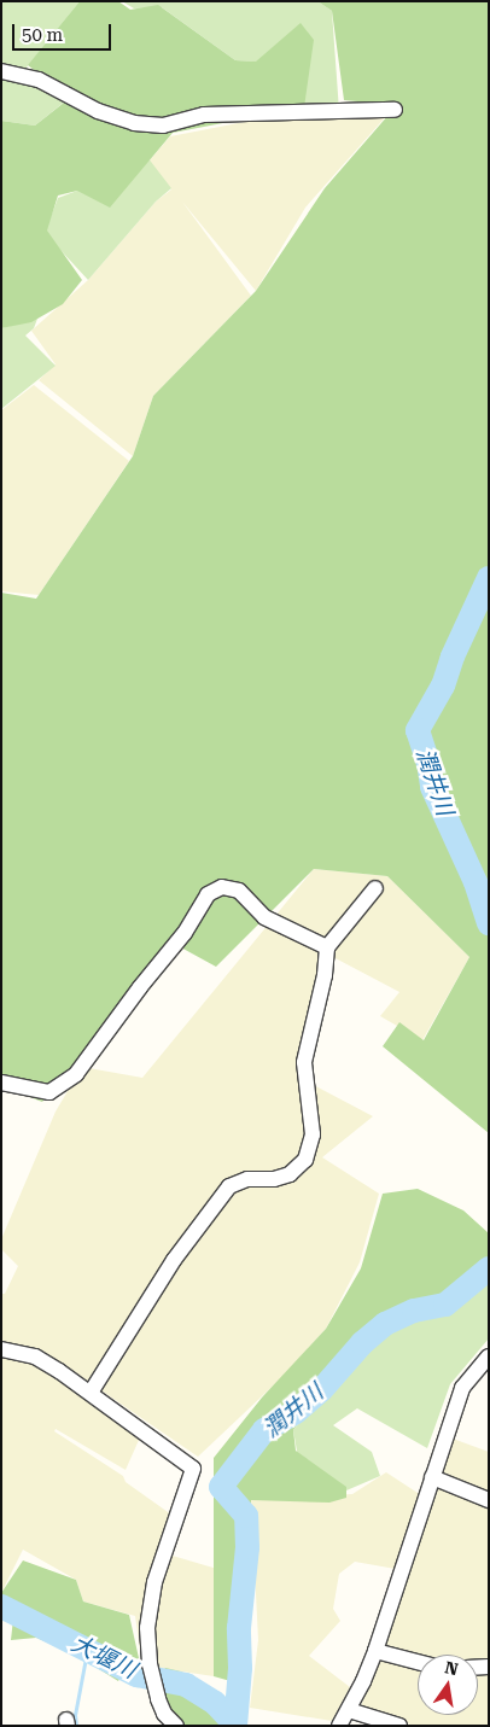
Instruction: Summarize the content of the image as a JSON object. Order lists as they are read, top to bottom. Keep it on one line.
{"water":["潤井川","大堰川"],"scale_bar":"50 m","north":"top"}
